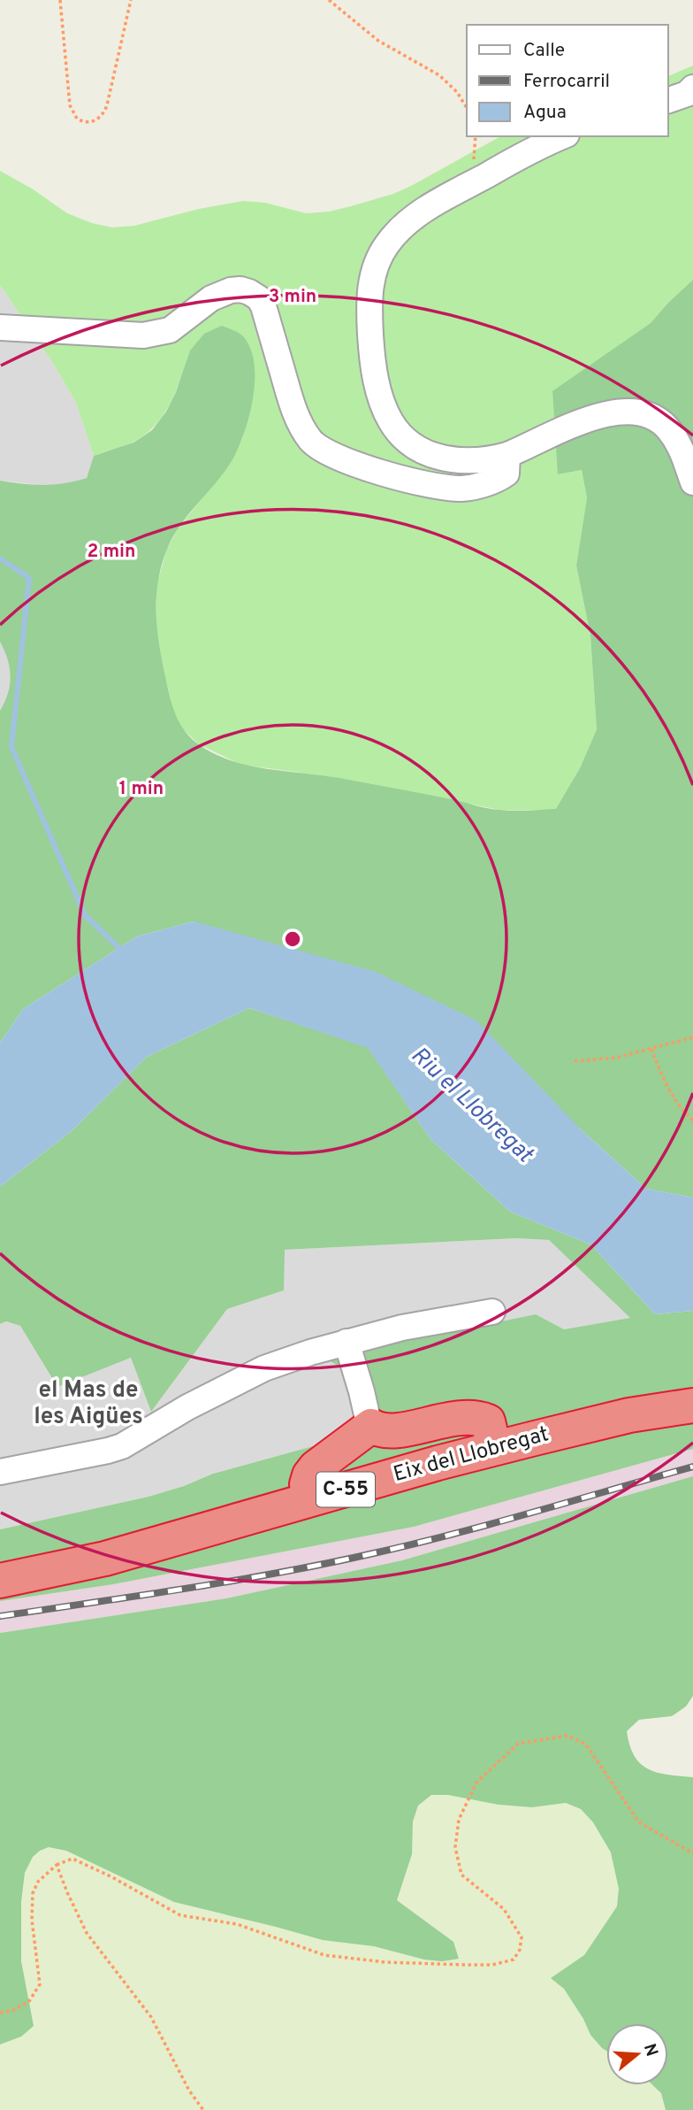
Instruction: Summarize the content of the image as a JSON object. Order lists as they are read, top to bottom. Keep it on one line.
{"streets":{"highway":["Eix del Llobregat","C-55"]},"districts":["el Mas de les Aigües"],"water":["Riu el Llobregat"],"legend":["Calle","Ferrocarril","Agua"],"north":"right","rings":["3 min","2 min","1 min"]}
